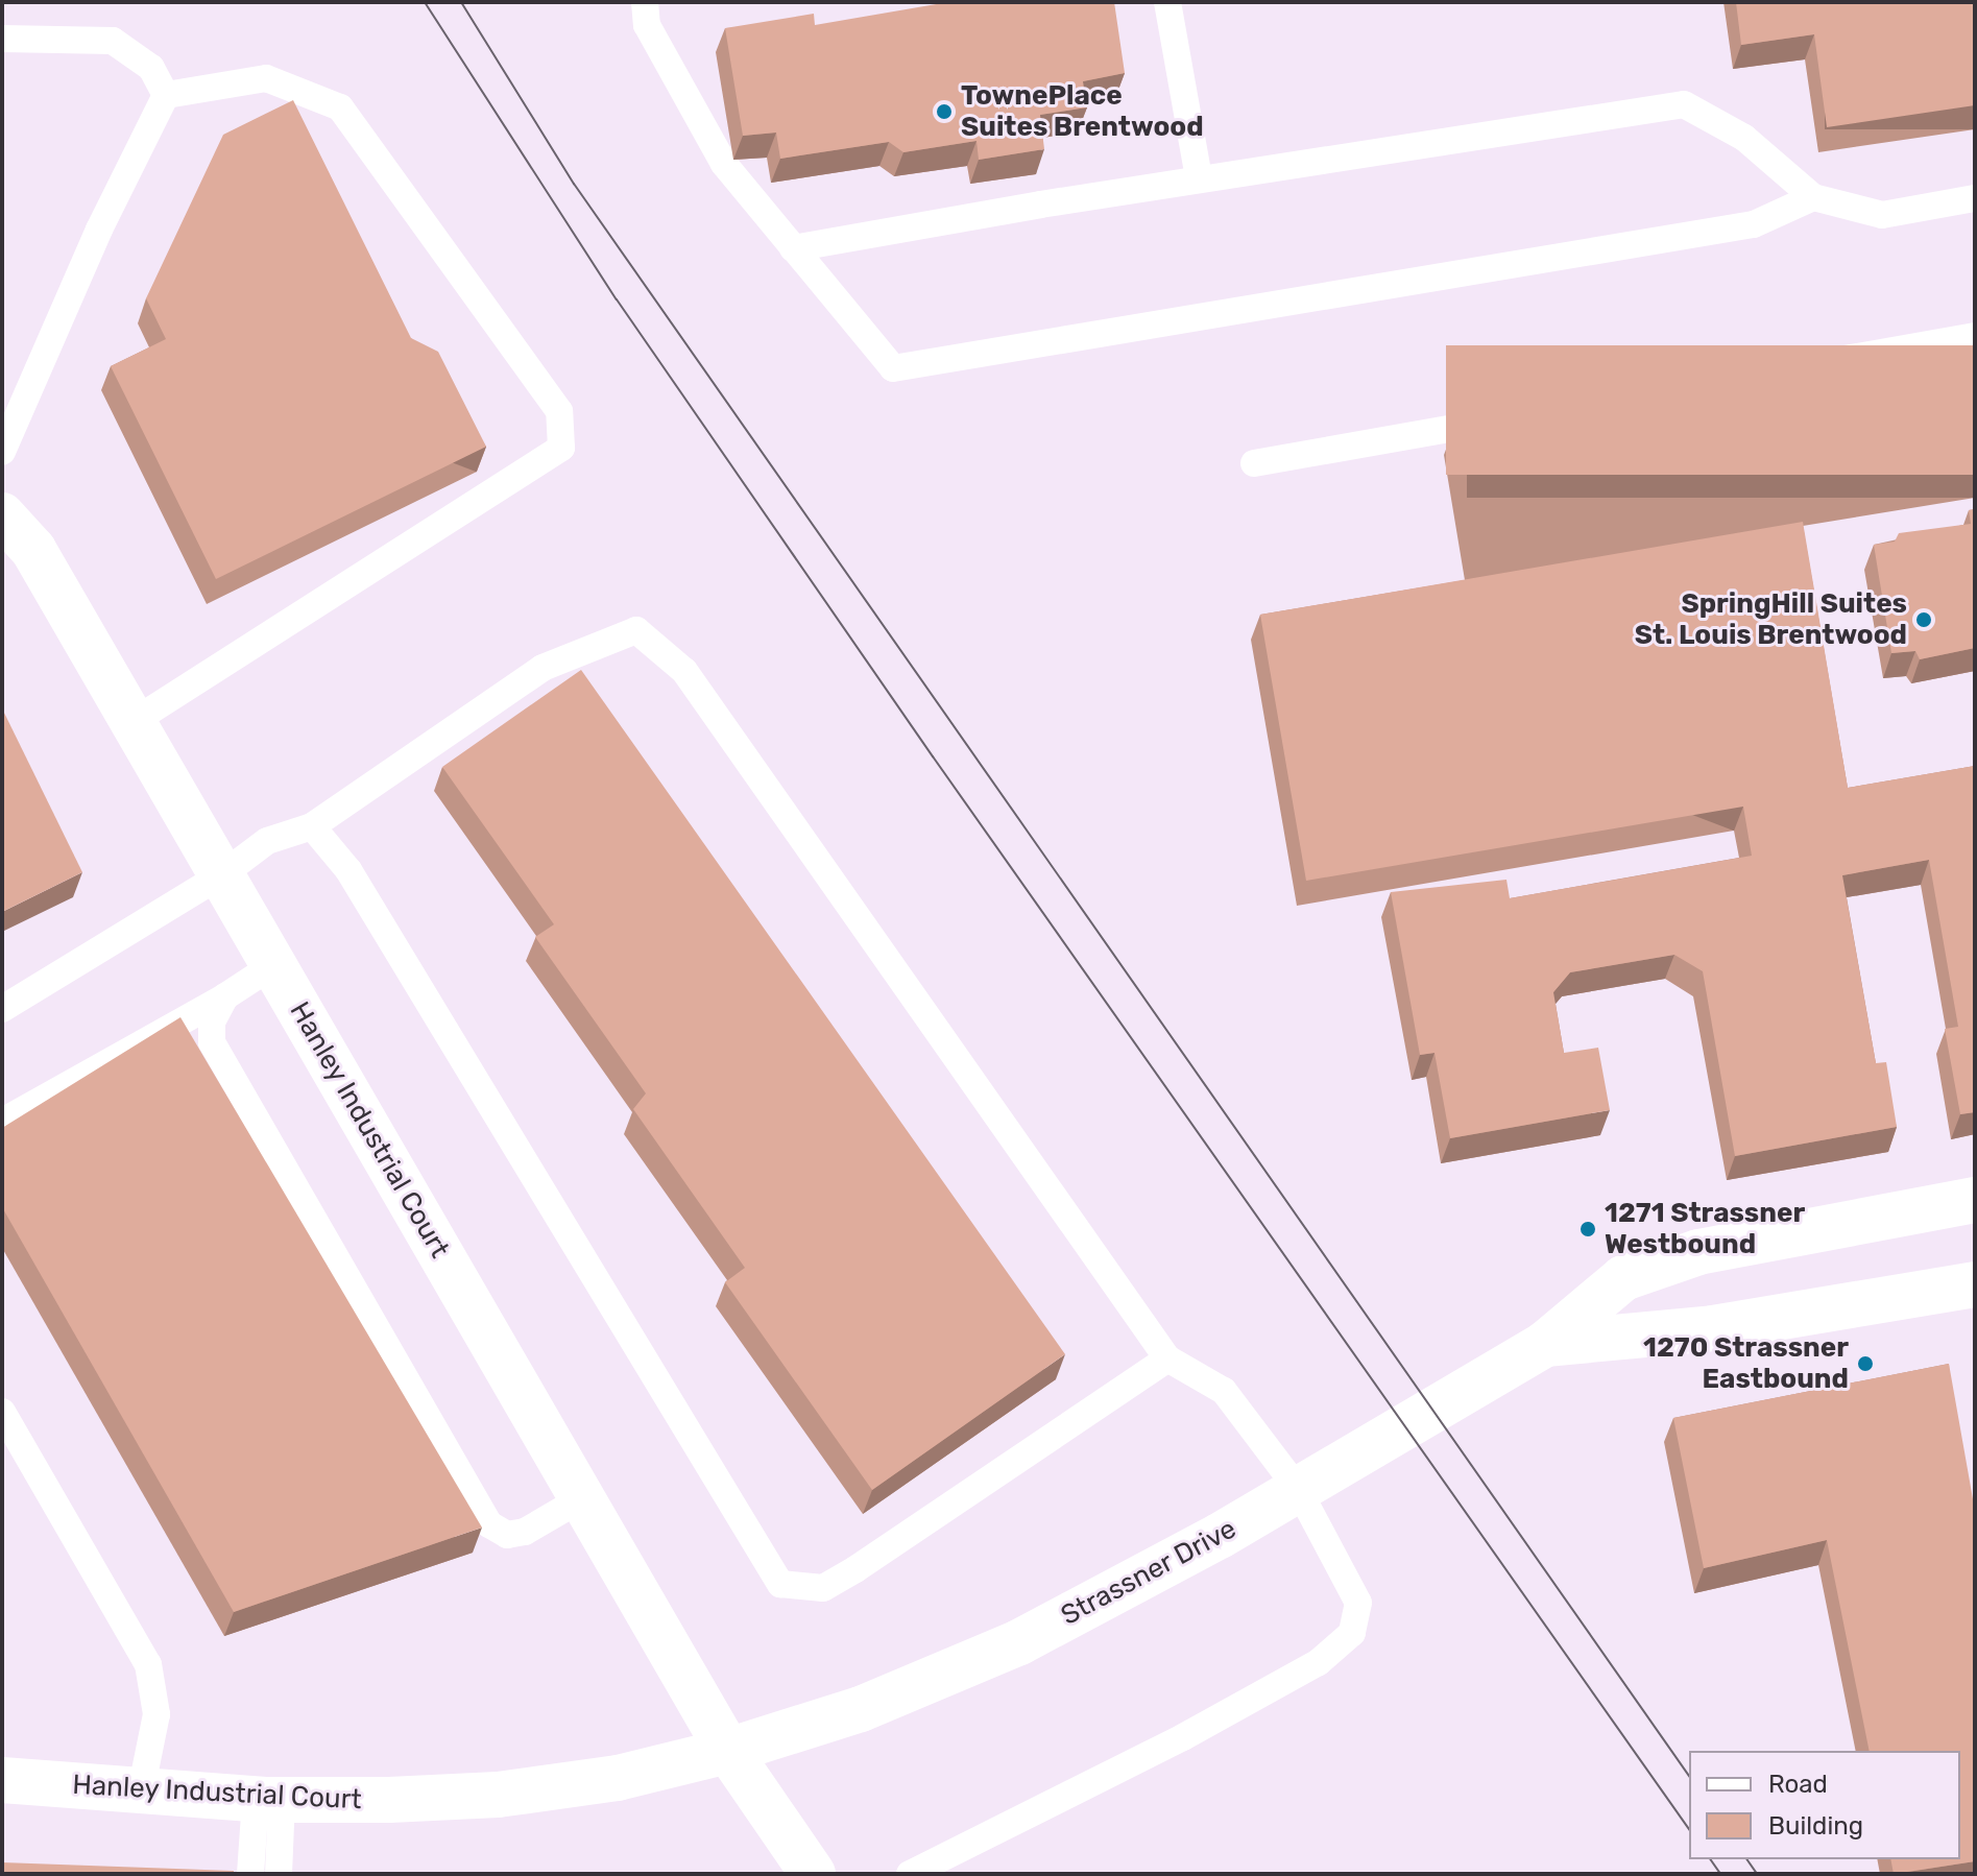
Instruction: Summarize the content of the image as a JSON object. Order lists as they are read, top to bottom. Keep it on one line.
{"streets":{"street":["Hanley Industrial Court","Strassner Drive"]},"crossings":[["Hanley Industrial Court","Strassner Drive"]],"places":["TownePlace Suites Brentwood","SpringHill Suites St. Louis Brentwood","1271 Strassner Westbound","1270 Strassner Eastbound"],"legend":["Road","Building"]}
